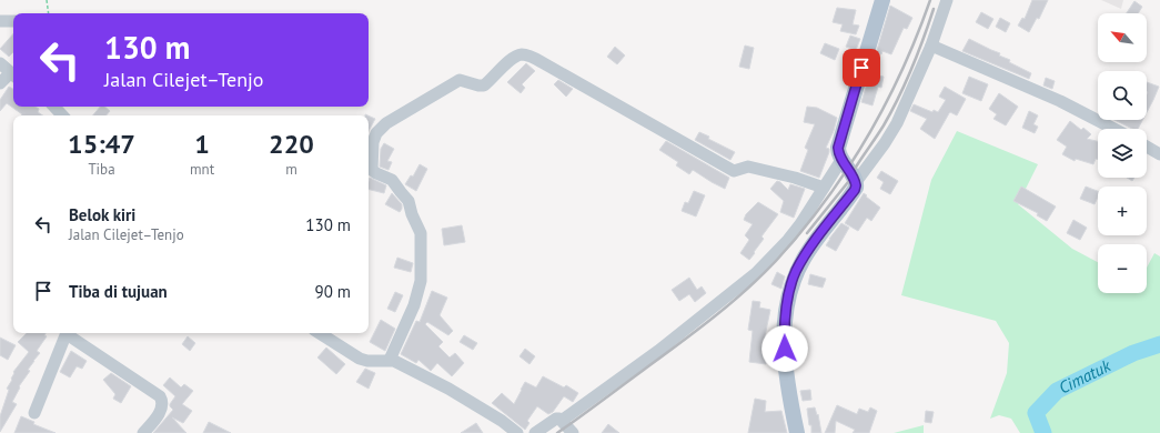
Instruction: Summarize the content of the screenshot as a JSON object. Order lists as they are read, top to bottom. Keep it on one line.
{"water":["Cimatuk"],"north":"top left","page":{"map_buttons":["+","−"],"turn":["130 m","Jalan Cilejet–Tenjo"],"eta":["15:47","Tiba","1","mnt","220","m"],"list":[{"name":"Belok kiri","note":"Jalan Cilejet–Tenjo","value":"130 m"},{"name":"Tiba di tujuan","value":"90 m"}]}}
